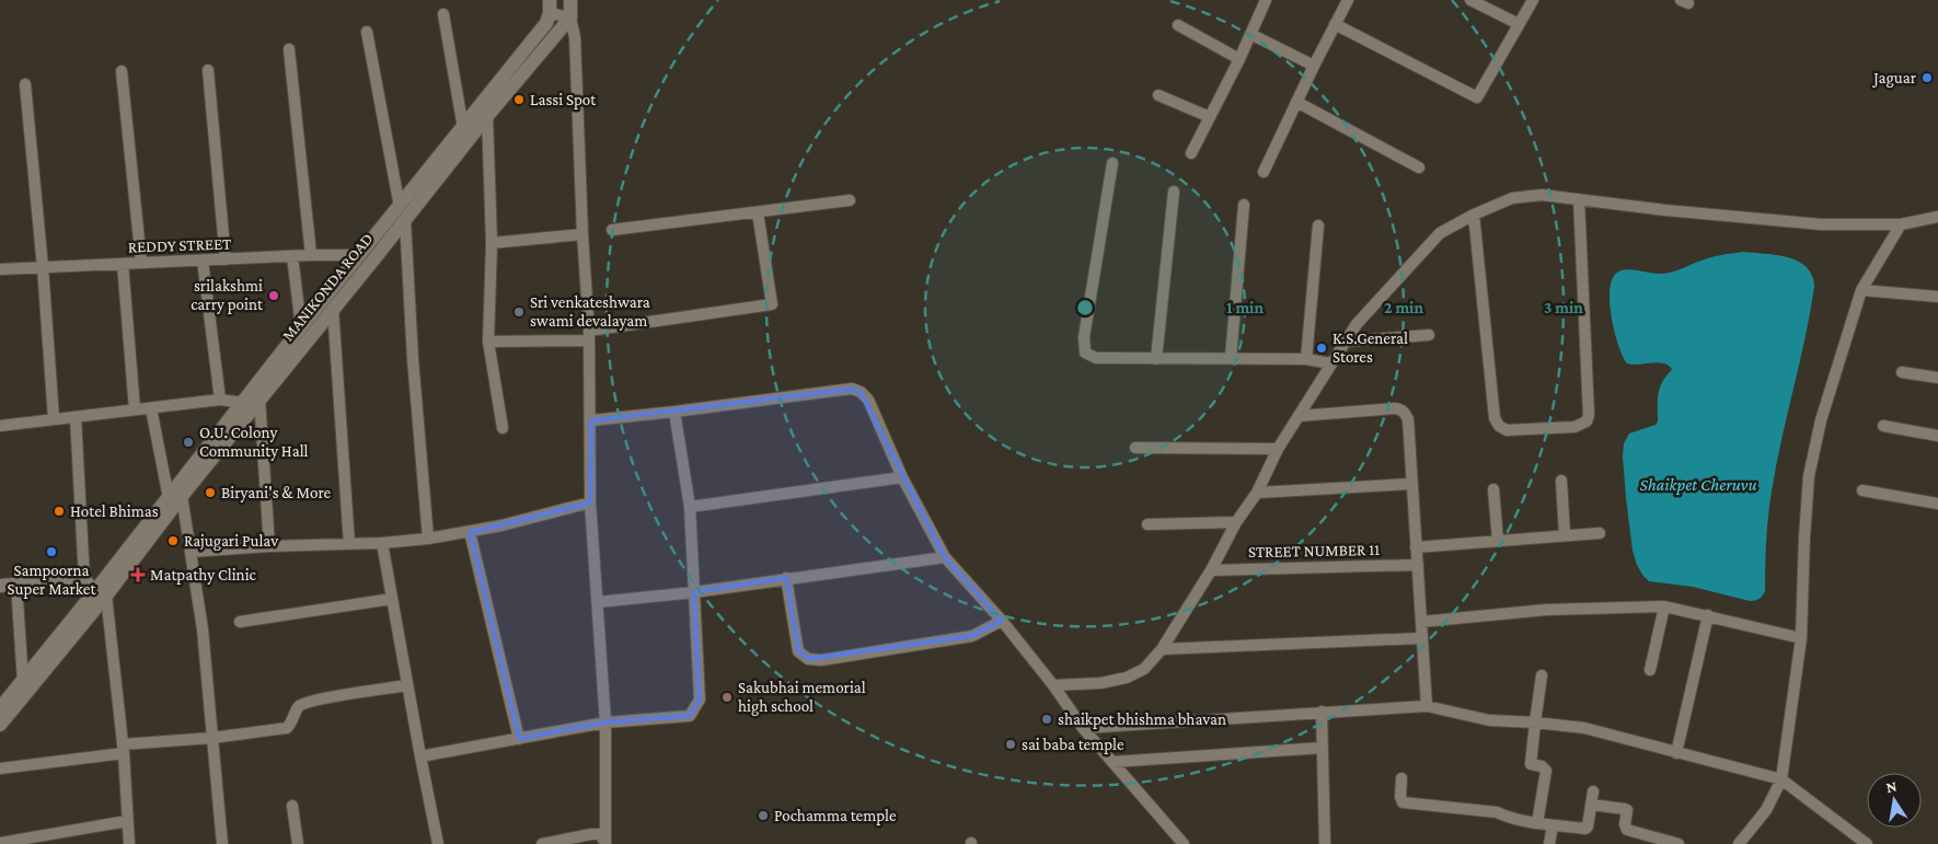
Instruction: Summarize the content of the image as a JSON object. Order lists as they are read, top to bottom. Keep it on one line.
{"streets":{"street":["REDDY STREET","MANIKONDA ROAD","STREET NUMBER 11"]},"crossings":[["REDDY STREET","MANIKONDA ROAD"]],"water":["Shaikpet Cheruvu"],"places":{"other":["Jaguar","Lassi Spot","srilakshmi carry point","Sri venkateshwara swami devalayam","K.S.General Stores","O.U. Colony Community Hall","Biryani's & More","Hotel Bhimas","Rajugari Pulav","Sampoorna Super Market","Sakubhai memorial high school","shaikpet bhishma bhavan","sai baba temple","Pochamma temple"],"health":["Matpathy Clinic"]},"north":"top","rings":["1 min","2 min","3 min"]}
